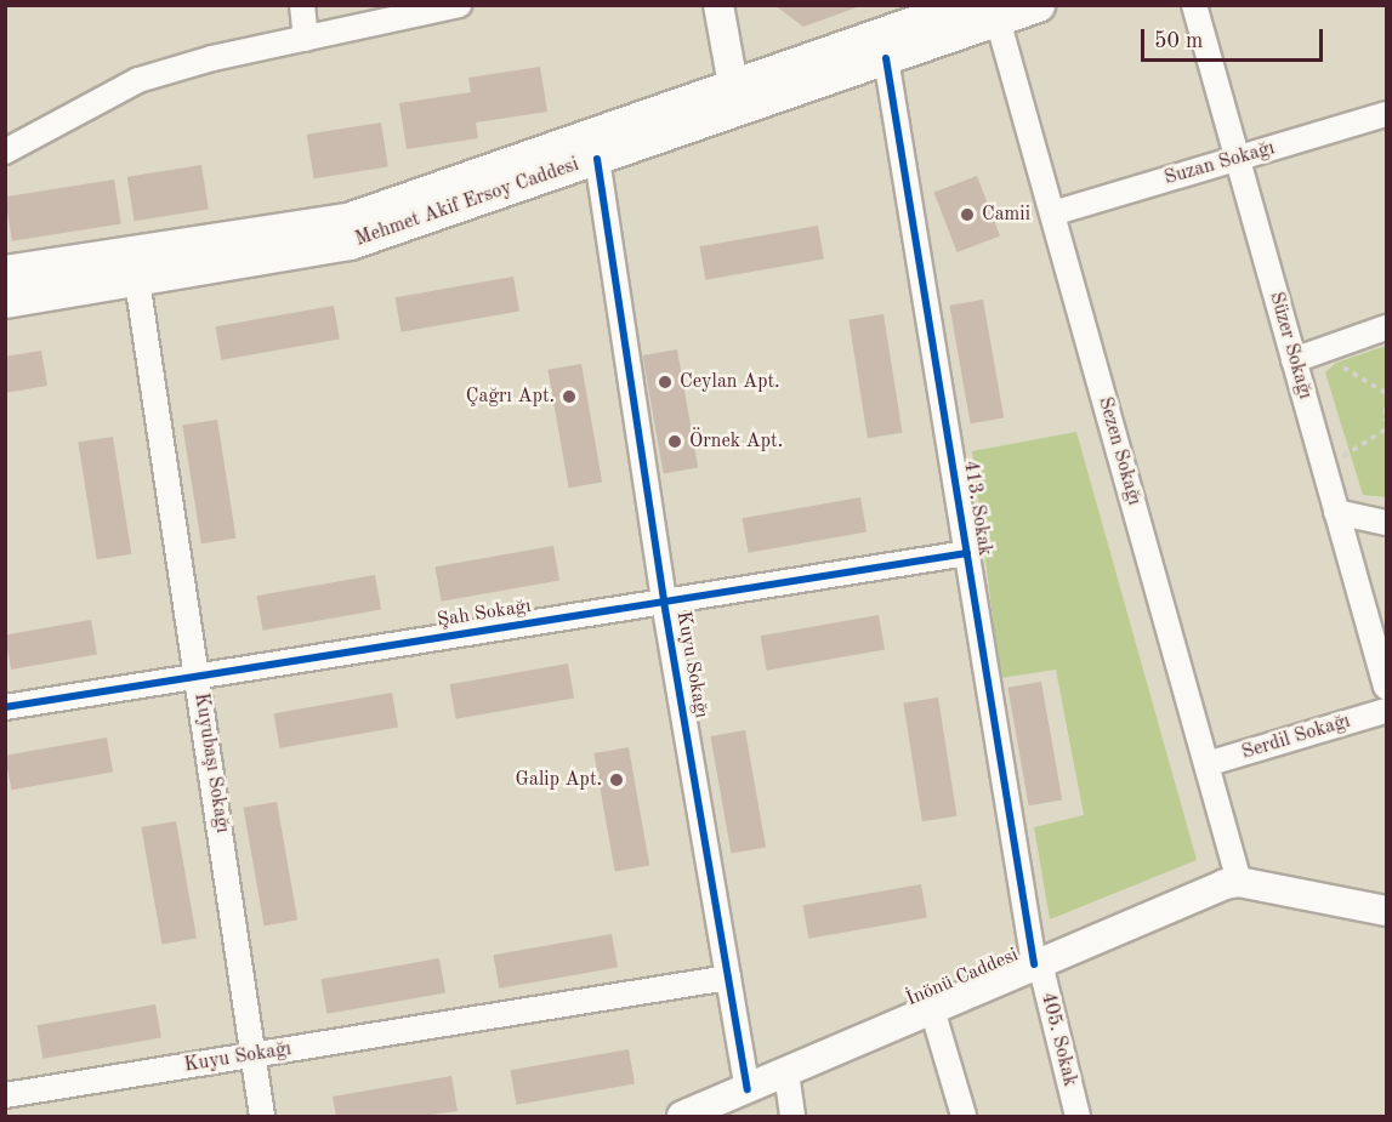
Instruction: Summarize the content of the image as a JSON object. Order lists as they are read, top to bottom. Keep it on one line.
{"streets":{"main road":["Mehmet Akif Ersoy Caddesi"],"street":["Suzan Sokağı","Süzer Sokağı","Sezen Sokağı","413. Sokak","Şah Sokağı","Kuyu Sokağı","Serdil Sokağı","Kuyubaşı Sokağı","İnönü Caddesi","405. Sokak"]},"crossings":[["Suzan Sokağı","Süzer Sokağı"],["Suzan Sokağı","Sezen Sokağı"],["Mehmet Akif Ersoy Caddesi","Sezen Sokağı"],["Mehmet Akif Ersoy Caddesi","413. Sokak"],["Mehmet Akif Ersoy Caddesi","Kuyu Sokağı"],["Mehmet Akif Ersoy Caddesi","Kuyubaşı Sokağı"],["Sezen Sokağı","Serdil Sokağı"],["Sezen Sokağı","İnönü Caddesi"],["413. Sokak","Şah Sokağı"],["413. Sokak","İnönü Caddesi"],["413. Sokak","405. Sokak"],["Şah Sokağı","Kuyu Sokağı"],["Şah Sokağı","Kuyubaşı Sokağı"],["Kuyu Sokağı","Kuyubaşı Sokağı"],["Kuyu Sokağı","İnönü Caddesi"],["İnönü Caddesi","405. Sokak"]],"places":["Camii","Ceylan Apt.","Çağrı Apt.","Örnek Apt.","Galip Apt."],"scale_bar":"50 m"}
